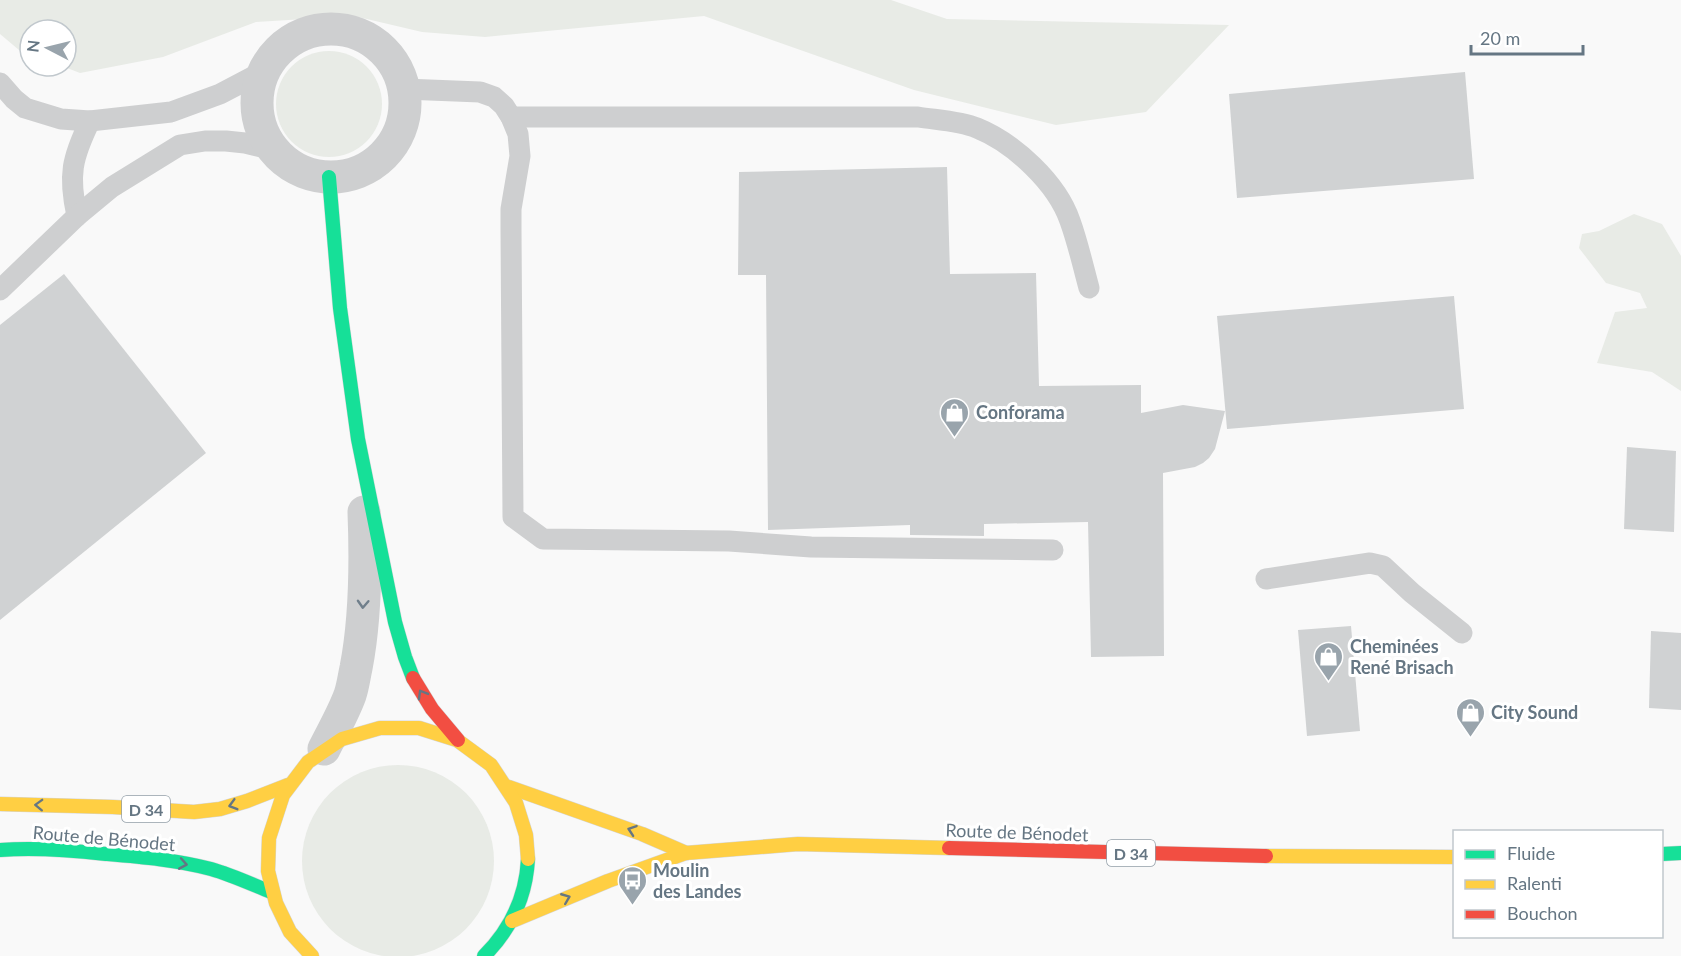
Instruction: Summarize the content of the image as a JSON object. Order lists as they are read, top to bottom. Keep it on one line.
{"streets":{"main road":["D 34","Route de Bénodet"]},"places":{"shop":["Conforama","Cheminées René Brisach","City Sound"],"bus stop":["Moulin des Landes"]},"legend":["Fluide","Ralenti","Bouchon"],"scale_bar":"20 m","north":"left"}
